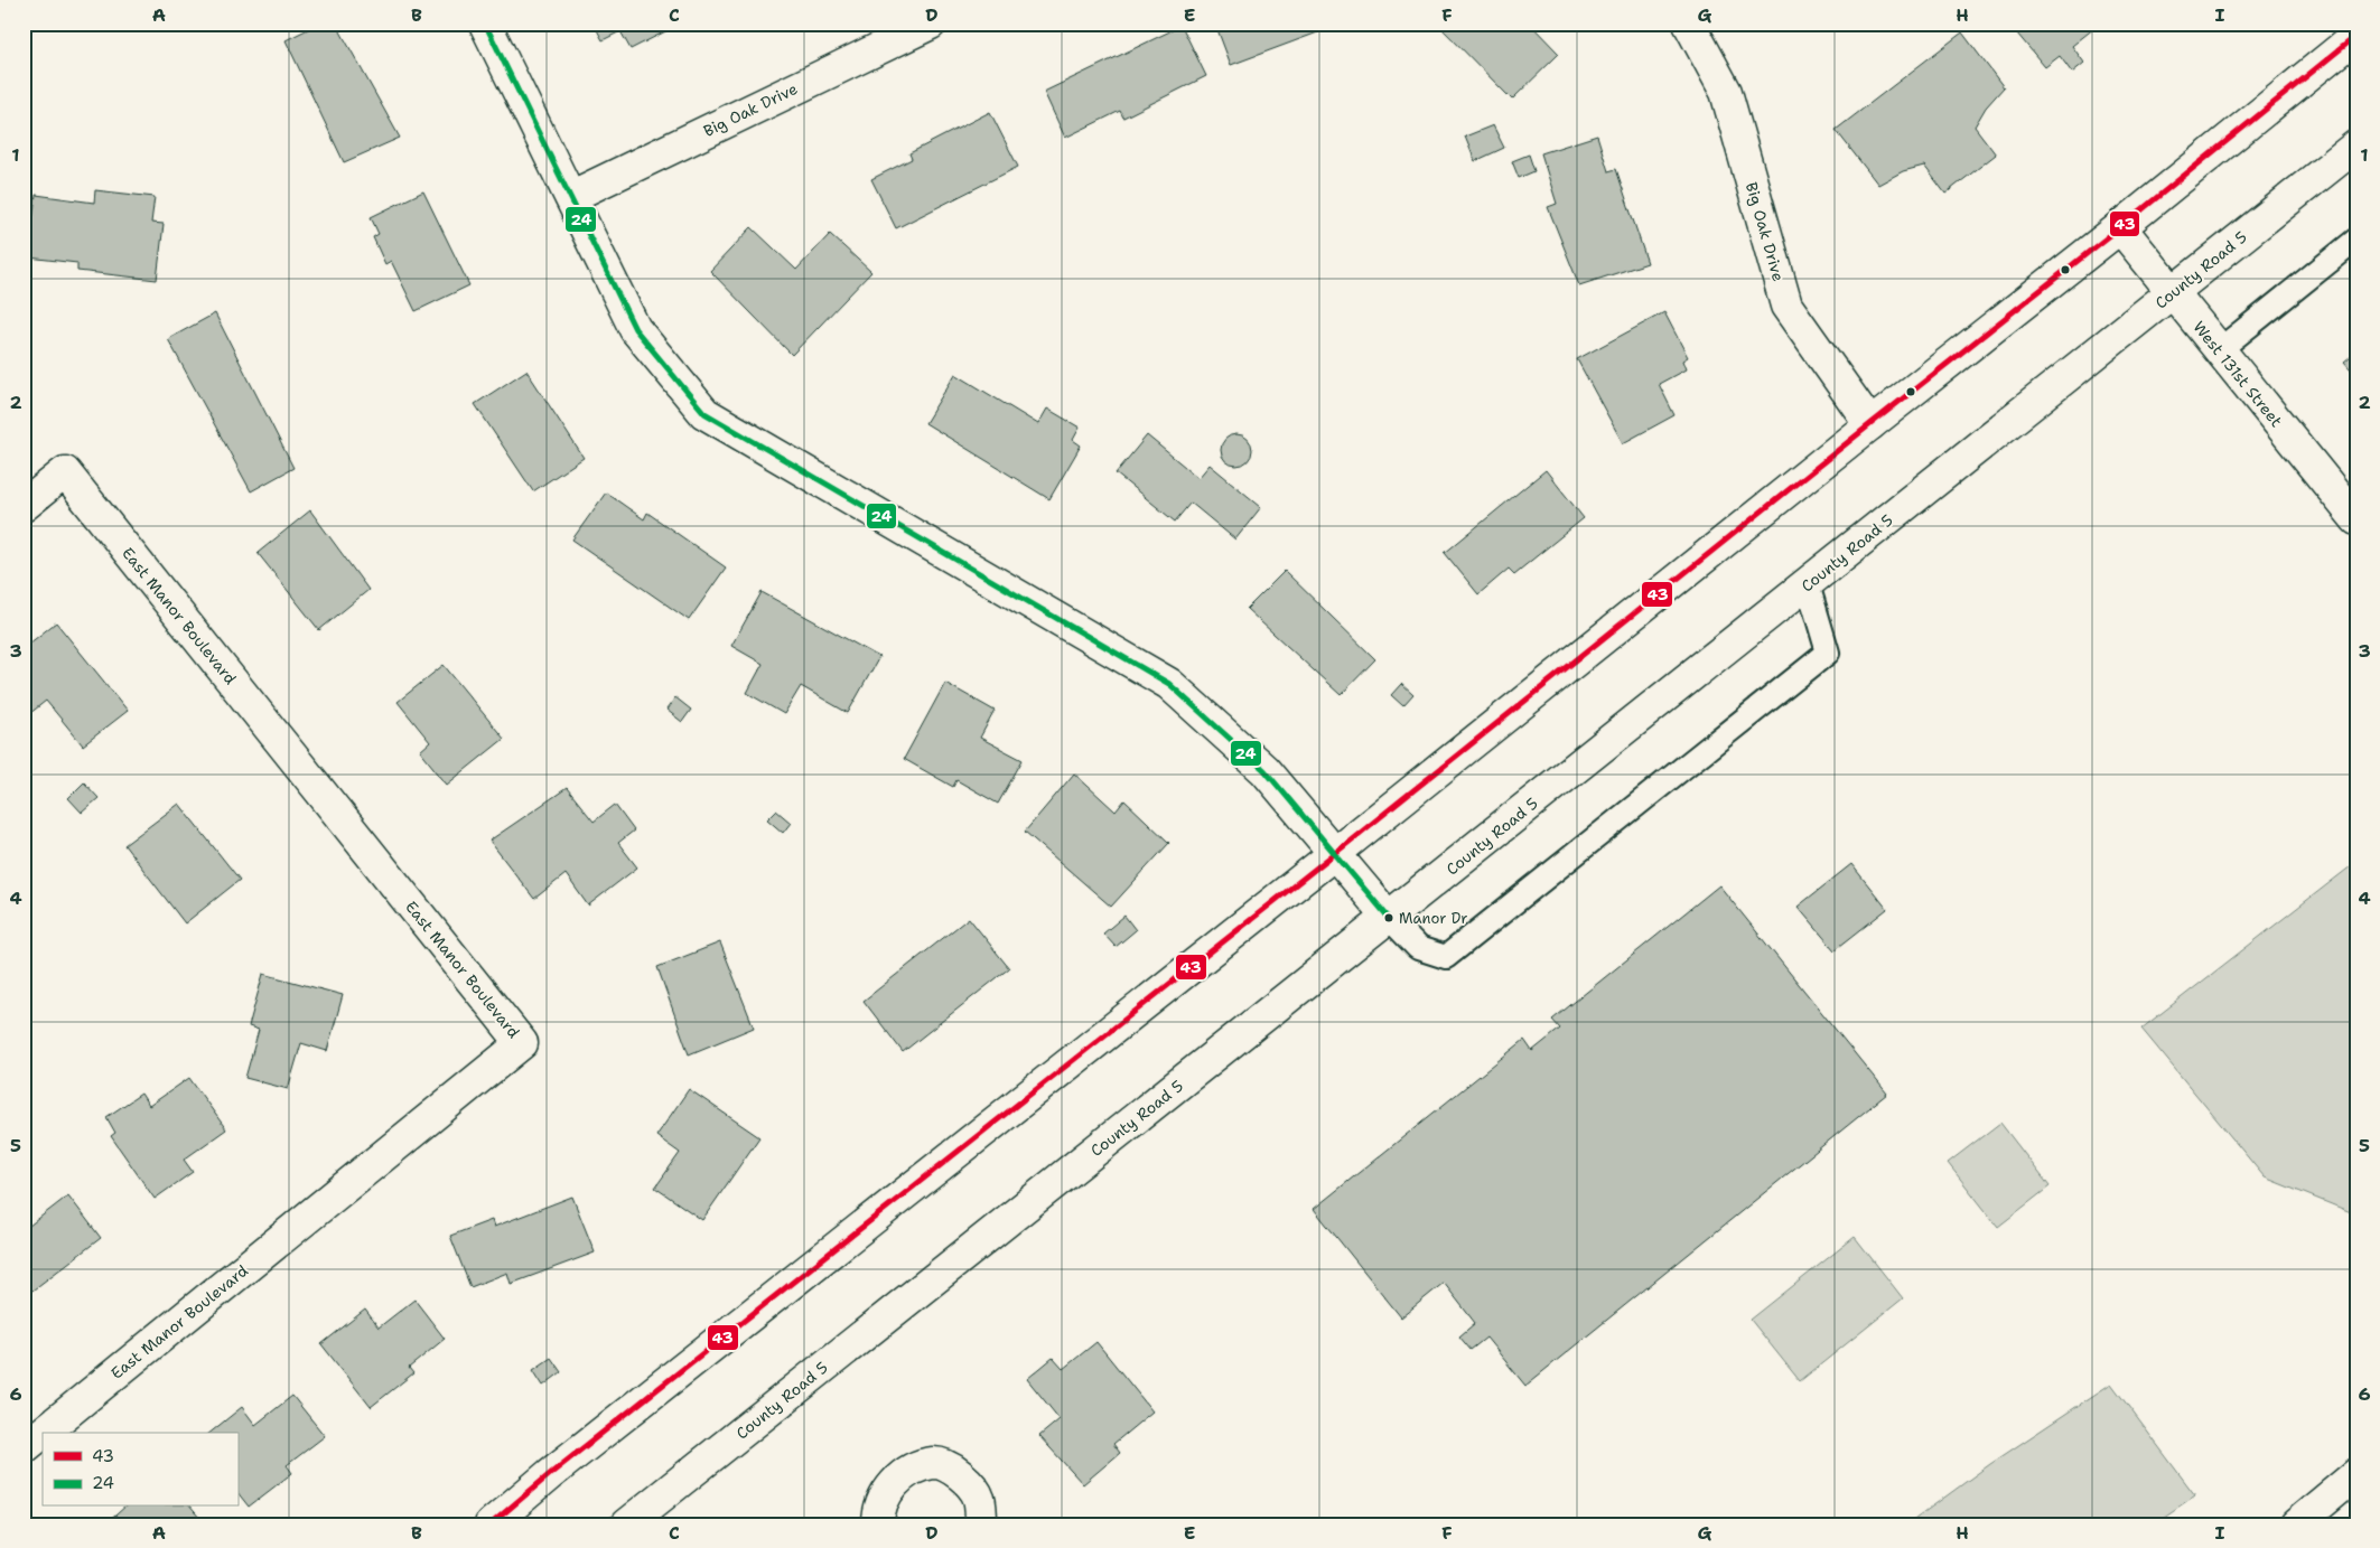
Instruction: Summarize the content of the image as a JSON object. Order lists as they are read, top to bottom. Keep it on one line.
{"streets":{"main road":["Big Oak Drive","County Road 5","West 131st Street","East Manor Boulevard"]},"crossings":[["County Road 5","West 131st Street"]],"places":["Manor Dr"],"lines":["transit line 24","transit line 43"],"legend":["43","24"],"grid":{"columns":["A","B","C","D","E","F","G","H","I"],"rows":["1","2","3","4","5","6"]}}
